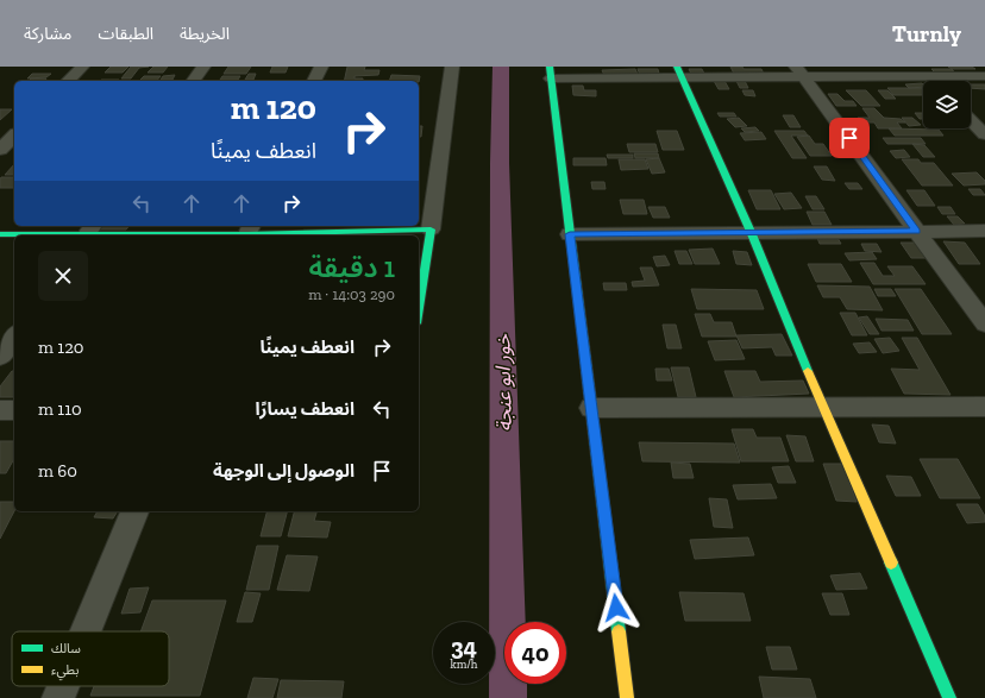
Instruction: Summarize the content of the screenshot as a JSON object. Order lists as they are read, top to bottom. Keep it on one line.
{"water":["خور ابو عنجة"],"legend":["سالك","بطيء"],"page":{"header":"Turnly","nav":["الخريطة","الطبقات","مشاركة"],"turn":["120 m","انعطف يمينًا"],"heading":["1 دقيقة","290 m · 14:03"],"list":[{"name":"انعطف يمينًا","value":"120 m"},{"name":"انعطف يسارًا","value":"110 m"},{"name":"الوصول إلى الوجهة","value":"60 m"}],"speed":"34 km/h","limit":"40"}}
